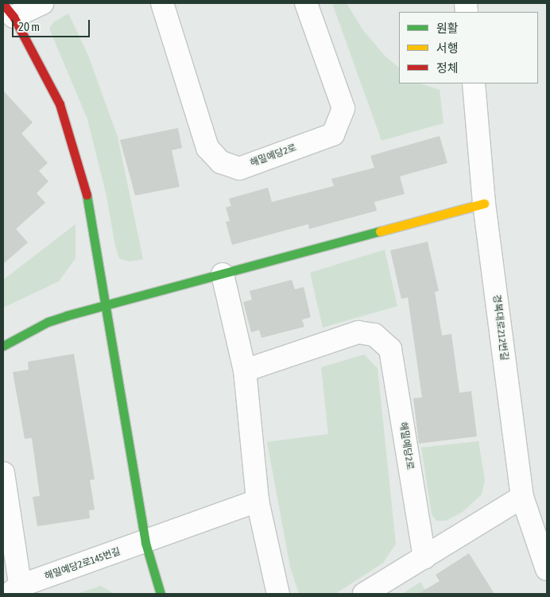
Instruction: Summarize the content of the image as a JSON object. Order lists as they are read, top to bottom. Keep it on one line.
{"streets":{"street":["해밀예당2로","경복대로212번길","해밀예당2로145번길"]},"legend":["원활","서행","정체"],"scale_bar":"20 m"}
